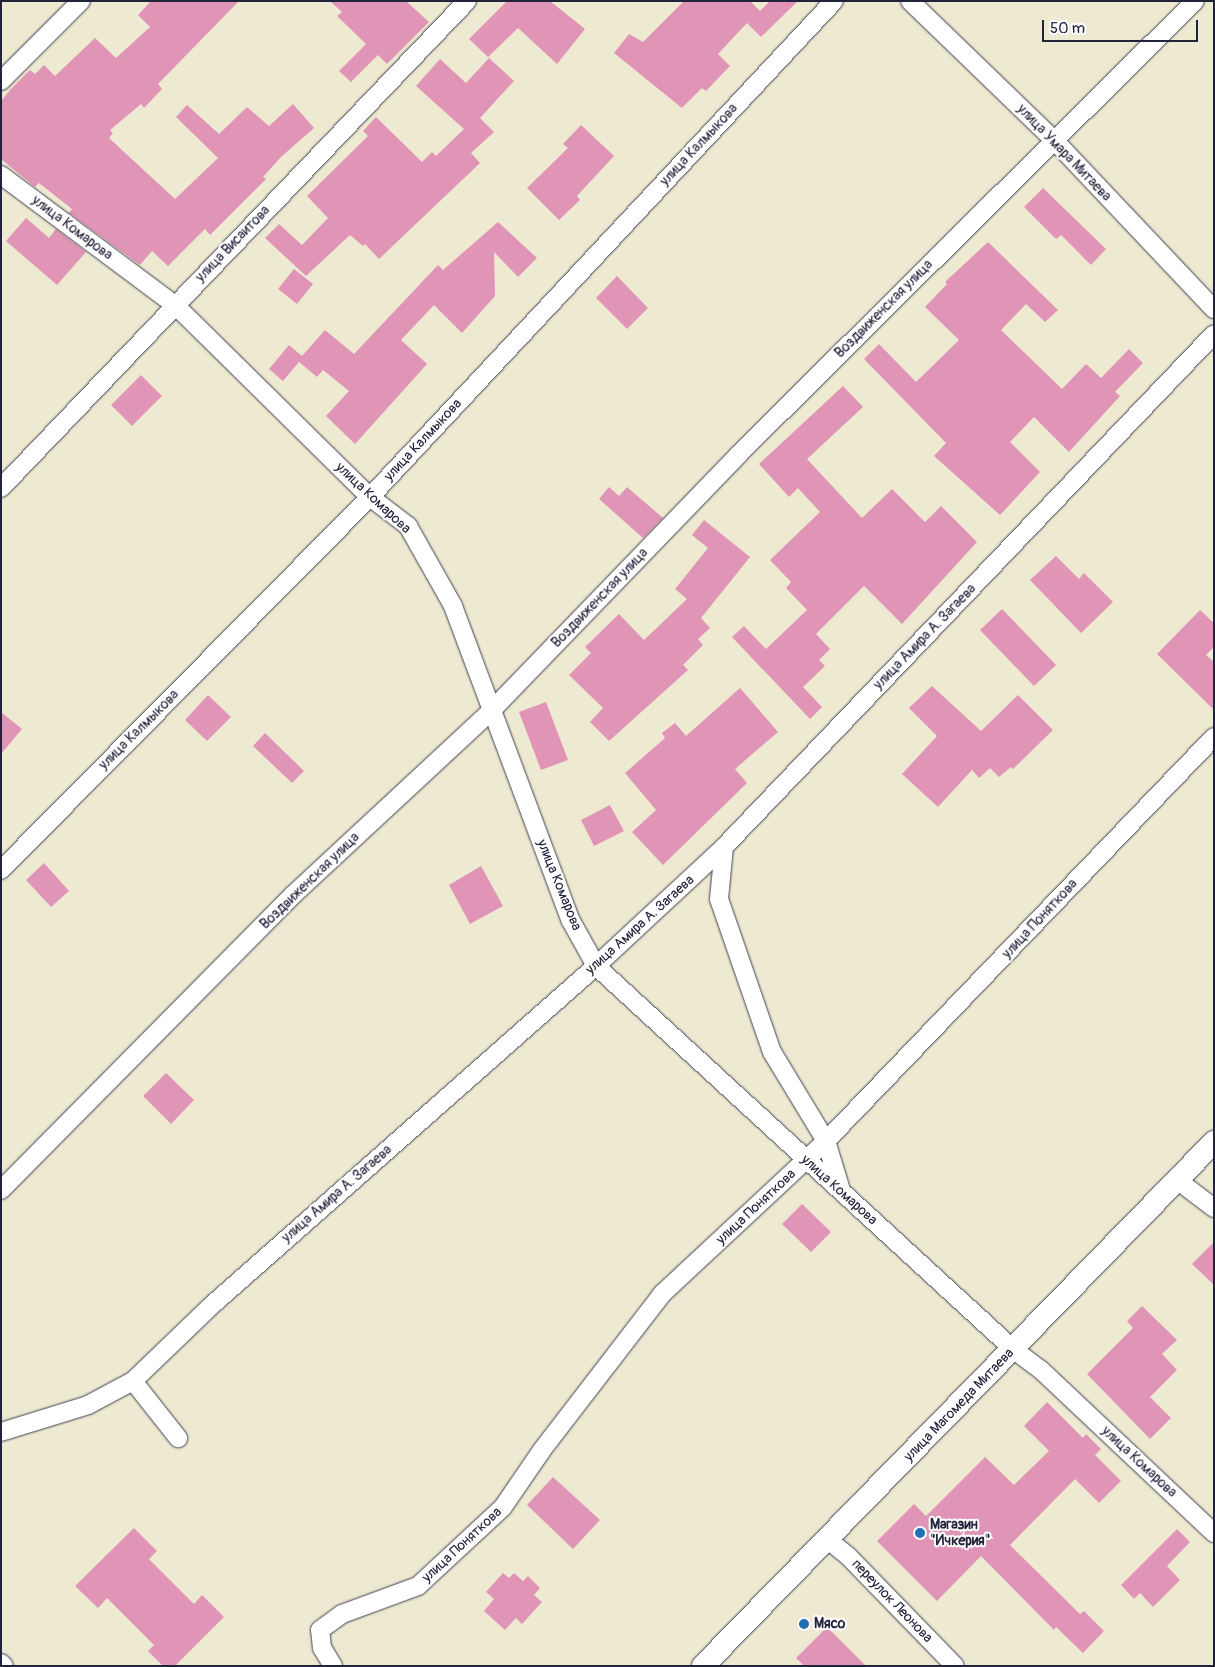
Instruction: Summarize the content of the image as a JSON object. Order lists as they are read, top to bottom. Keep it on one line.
{"streets":{"street":["улица Калмыкова","улица Умара Митаева","улица Комарова","улица Висаитова","Воздвиженская улица","улица Амира А. Загаева","улица Поняткова","улица Магомеда Митаева","переулок Леонова"]},"crossings":[["улица Калмыкова","улица Комарова"],["улица Умара Митаева","Воздвиженская улица"],["улица Комарова","улица Висаитова"],["улица Комарова","Воздвиженская улица"],["улица Комарова","улица Амира А. Загаева"],["улица Комарова","улица Поняткова"],["улица Комарова","улица Магомеда Митаева"],["улица Магомеда Митаева","переулок Леонова"]],"places":["Магазин \"Ичкерия\"","Мясо"],"scale_bar":"50 m"}
